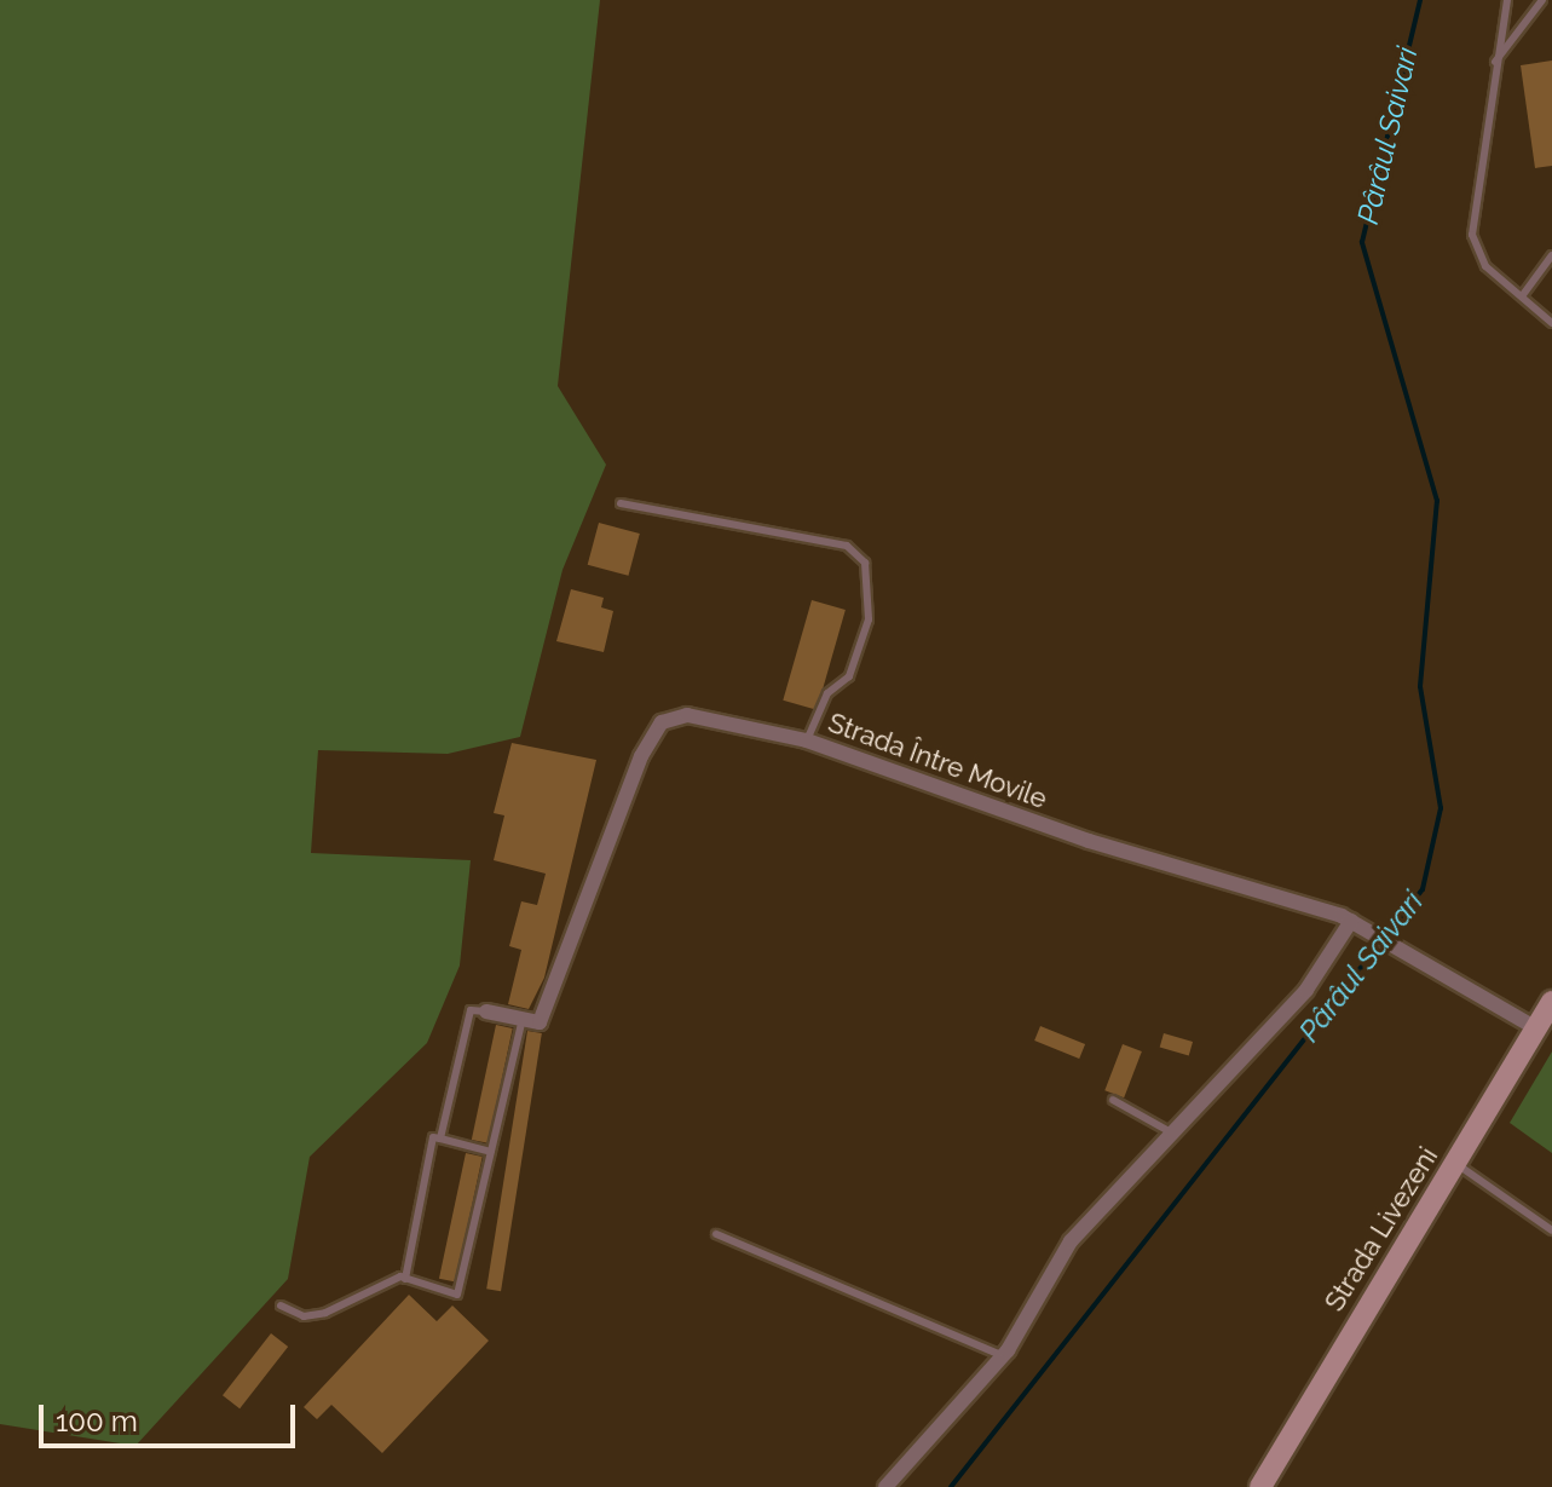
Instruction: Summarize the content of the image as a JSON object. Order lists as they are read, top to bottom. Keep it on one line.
{"streets":{"main road":["Strada Livezeni"],"street":["Strada Între Movile"]},"crossings":[["Strada Între Movile","Strada Livezeni"]],"water":["Pârâul Saivari"],"scale_bar":"100 m"}
